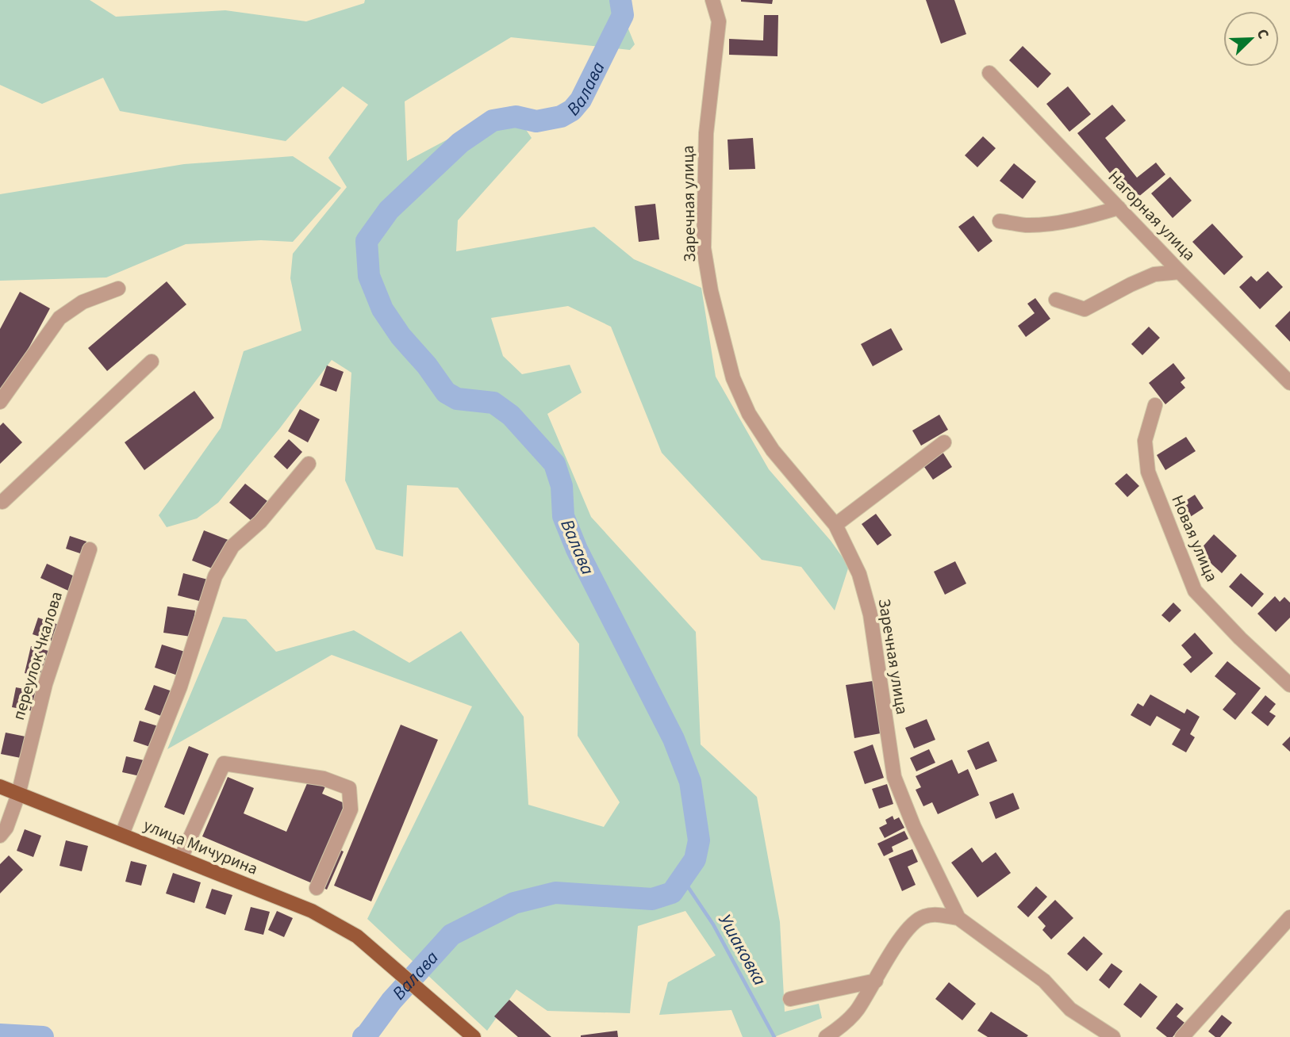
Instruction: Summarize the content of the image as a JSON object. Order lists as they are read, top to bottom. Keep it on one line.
{"streets":{"main road":["улица Мичурина"],"street":["Заречная улица","Нагорная улица","Новая улица","переулок Чкалова"]},"crossings":[["переулок Чкалова","улица Мичурина"]],"water":["Валава","Ушаковка"],"north":"top right"}
